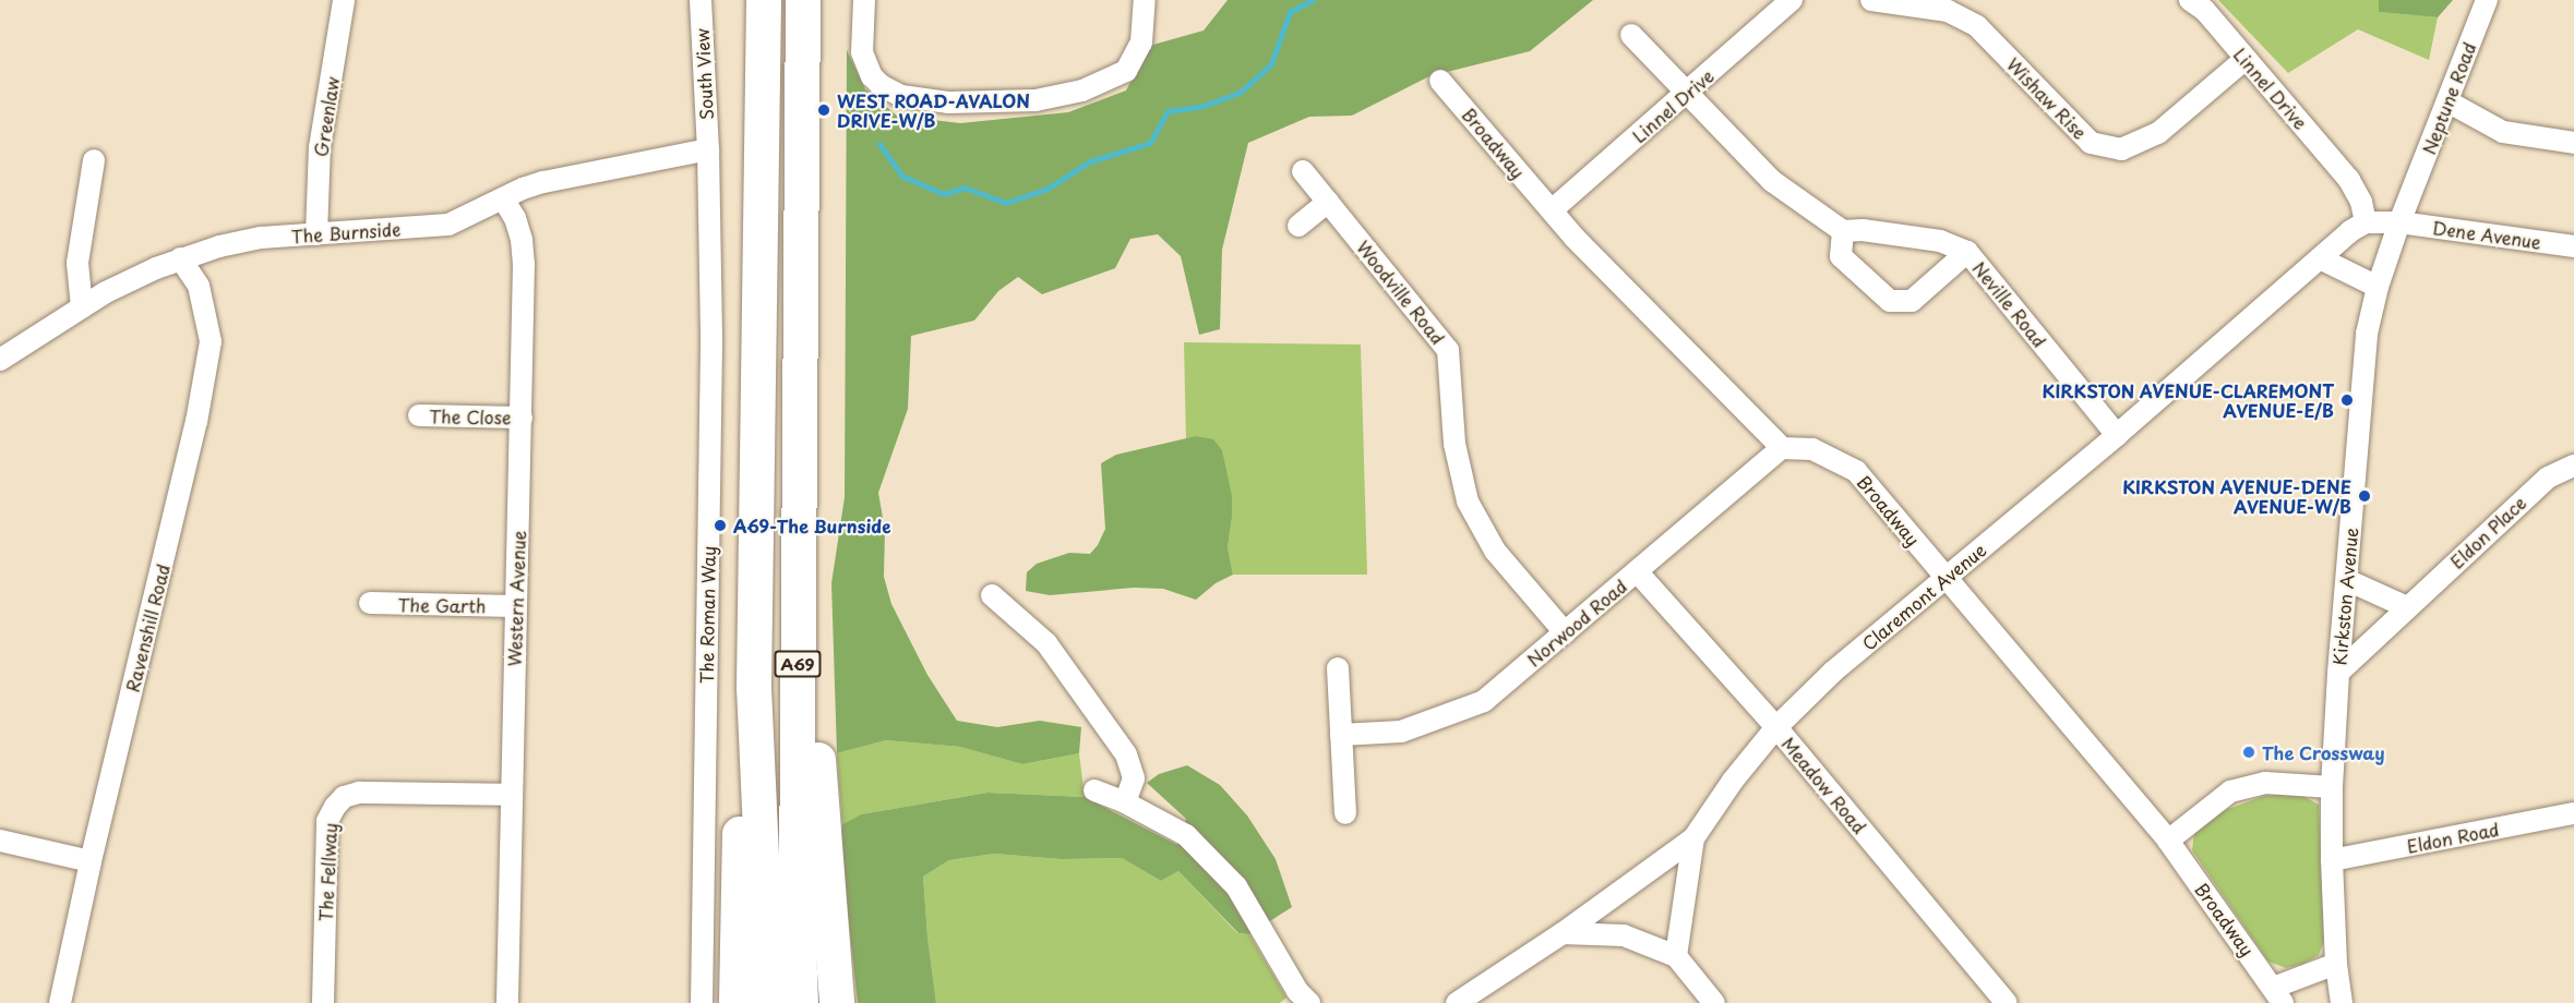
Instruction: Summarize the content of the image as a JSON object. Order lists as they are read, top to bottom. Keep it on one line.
{"streets":{"highway":["A69"],"street":["South View","Linnel Drive","Wishaw Rise","Neptune Road","Greenlaw","Broadway","The Burnside","Dene Avenue","Woodville Road","Neville Road","The Close","Eldon Place","Claremont Avenue","Kirkston Avenue","Western Avenue","The Garth","The Roman Way","Norwood Road","Ravenshill Road","Meadow Road","Eldon Road","The Fellway"]},"crossings":[["South View","The Burnside"],["South View","The Roman Way"],["Linnel Drive","Wishaw Rise"],["Linnel Drive","Broadway"],["Linnel Drive","Dene Avenue"],["Linnel Drive","Claremont Avenue"],["Neptune Road","Kirkston Avenue"],["Greenlaw","The Burnside"],["Broadway","Claremont Avenue"],["Broadway","Norwood Road"],["The Burnside","Western Avenue"],["The Burnside","The Roman Way"],["The Burnside","Ravenshill Road"],["Dene Avenue","Claremont Avenue"],["Dene Avenue","Kirkston Avenue"],["Woodville Road","Norwood Road"],["Neville Road","Claremont Avenue"],["The Close","Western Avenue"],["Eldon Place","Kirkston Avenue"],["Claremont Avenue","Meadow Road"],["Kirkston Avenue","Eldon Road"],["Western Avenue","The Garth"],["Western Avenue","The Fellway"],["Norwood Road","Meadow Road"]],"places":["WEST ROAD-AVALON DRIVE-W/B","KIRKSTON AVENUE-CLAREMONT AVENUE-E/B","KIRKSTON AVENUE-DENE AVENUE-W/B","A69-The Burnside","The Crossway"]}
